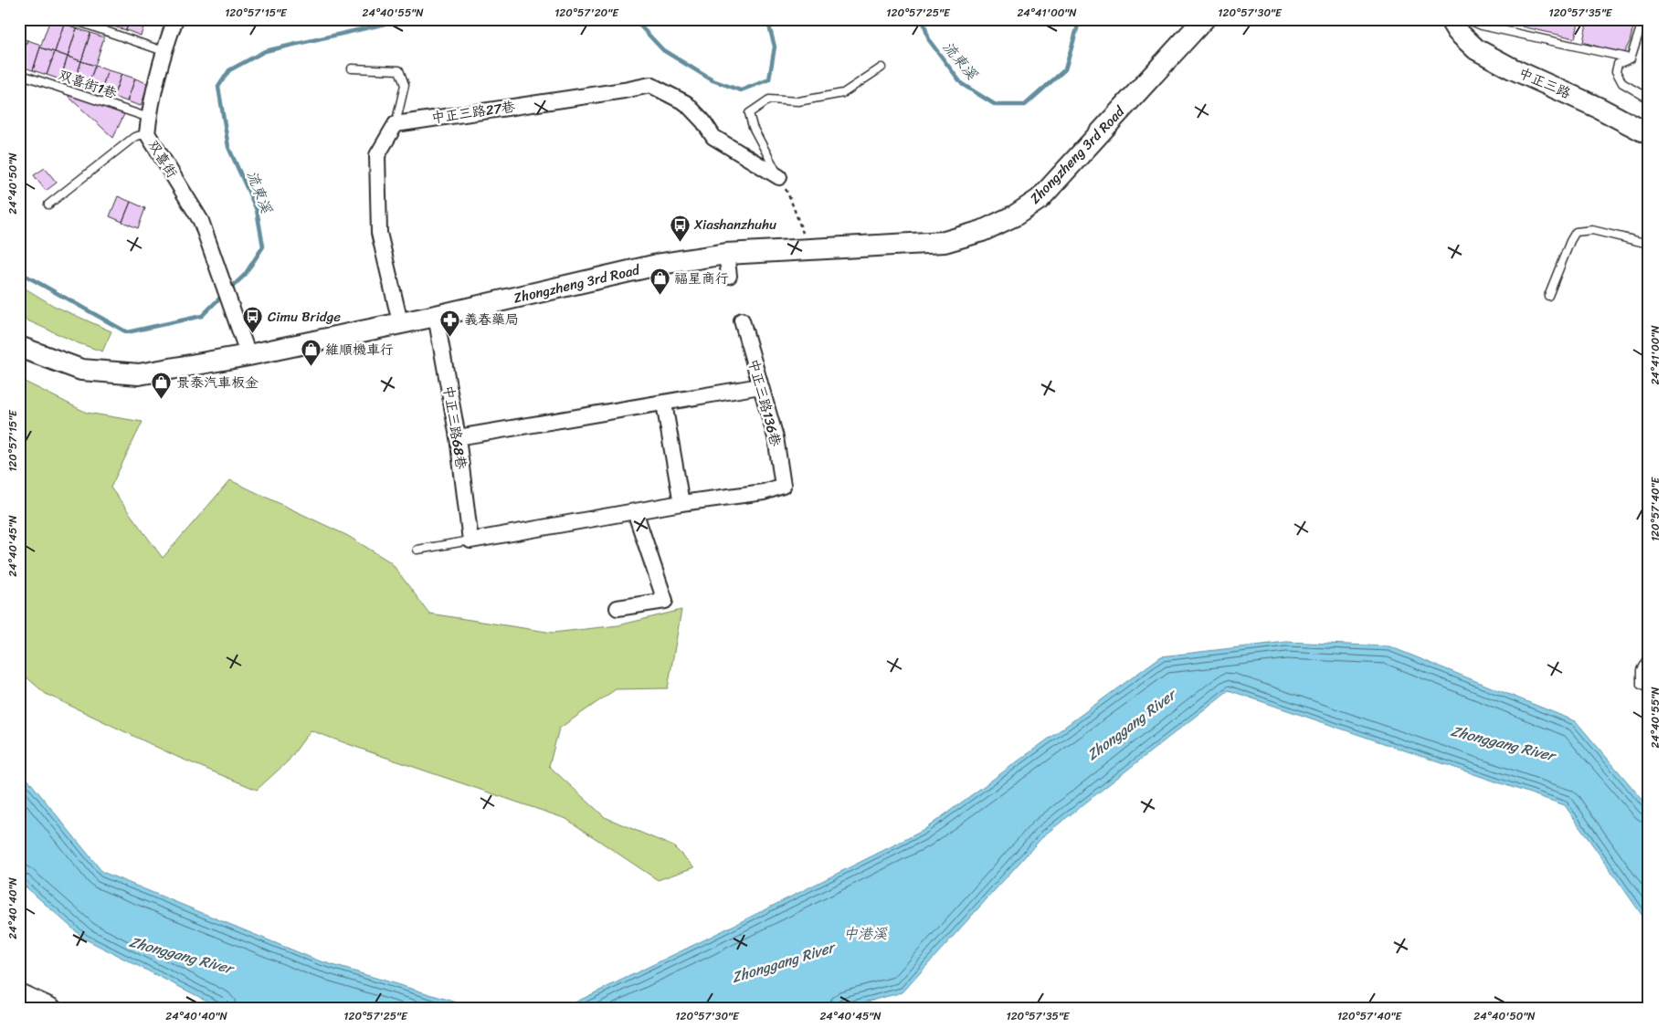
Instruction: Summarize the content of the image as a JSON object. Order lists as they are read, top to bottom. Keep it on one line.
{"streets":{"main road":["中正三路","Zhongzheng 3rd Road"],"street":["中正三路27巷","双喜街","中正三路136巷","中正三路68巷"],"lane":["双喜街1巷"]},"crossings":[["双喜街1巷","双喜街"],["Zhongzheng 3rd Road","双喜街"],["Zhongzheng 3rd Road","中正三路68巷"]],"water":["流東溪","Zhonggang River","中港溪"],"places":{"bus stop":["Xiashanzhuhu","Cimu Bridge"],"shop":["福星商行","維順機車行","景泰汽車板金"],"pharmacy":["義春藥局"]},"coordinates":["120°57'15\"E","24°40'55\"N","120°57'20\"E","120°57'25\"E","24°41'00\"N","120°57'30\"E","120°57'35\"E","24°40'50\"N","120°57'40\"E","24°40'45\"N","24°40'40\"N"]}
